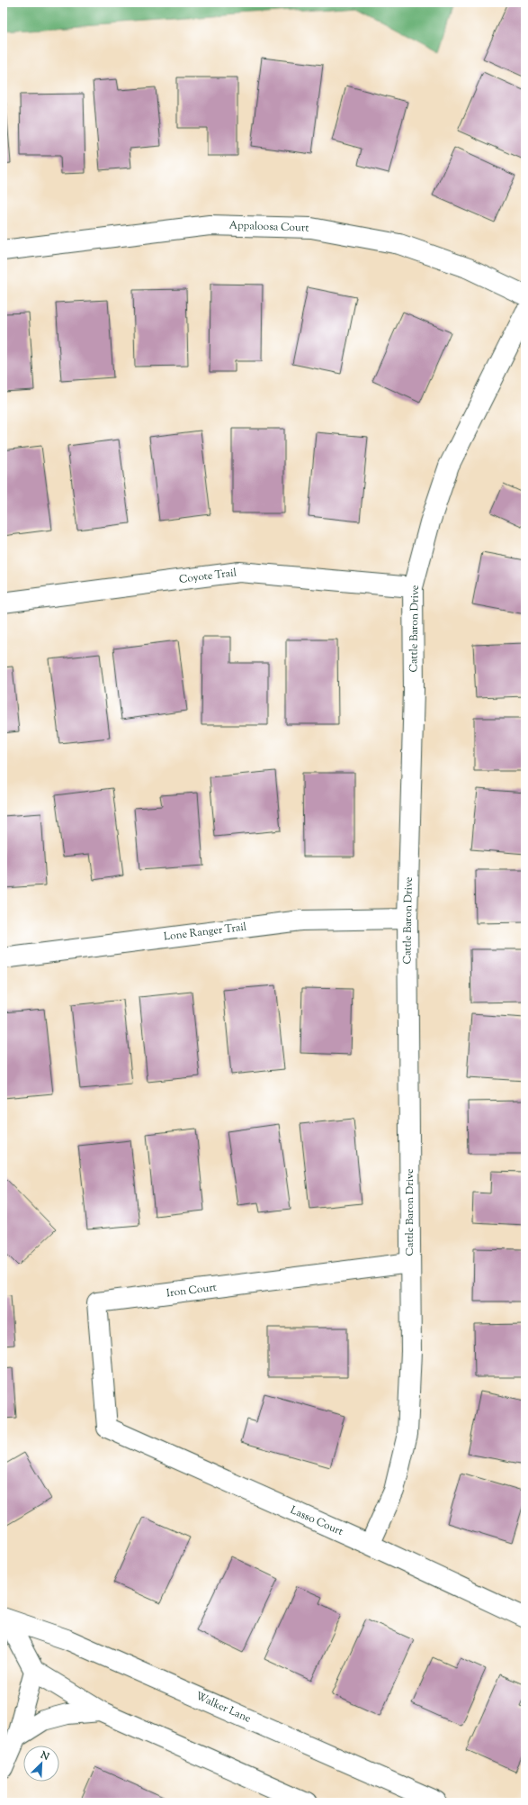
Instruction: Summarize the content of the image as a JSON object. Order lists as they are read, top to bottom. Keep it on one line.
{"streets":{"street":["Appaloosa Court","Coyote Trail","Cattle Baron Drive","Lone Ranger Trail","Iron Court","Lasso Court","Walker Lane"]},"crossings":[["Coyote Trail","Cattle Baron Drive"],["Cattle Baron Drive","Lone Ranger Trail"],["Cattle Baron Drive","Iron Court"],["Cattle Baron Drive","Lasso Court"],["Iron Court","Lasso Court"]],"north":"top right"}
